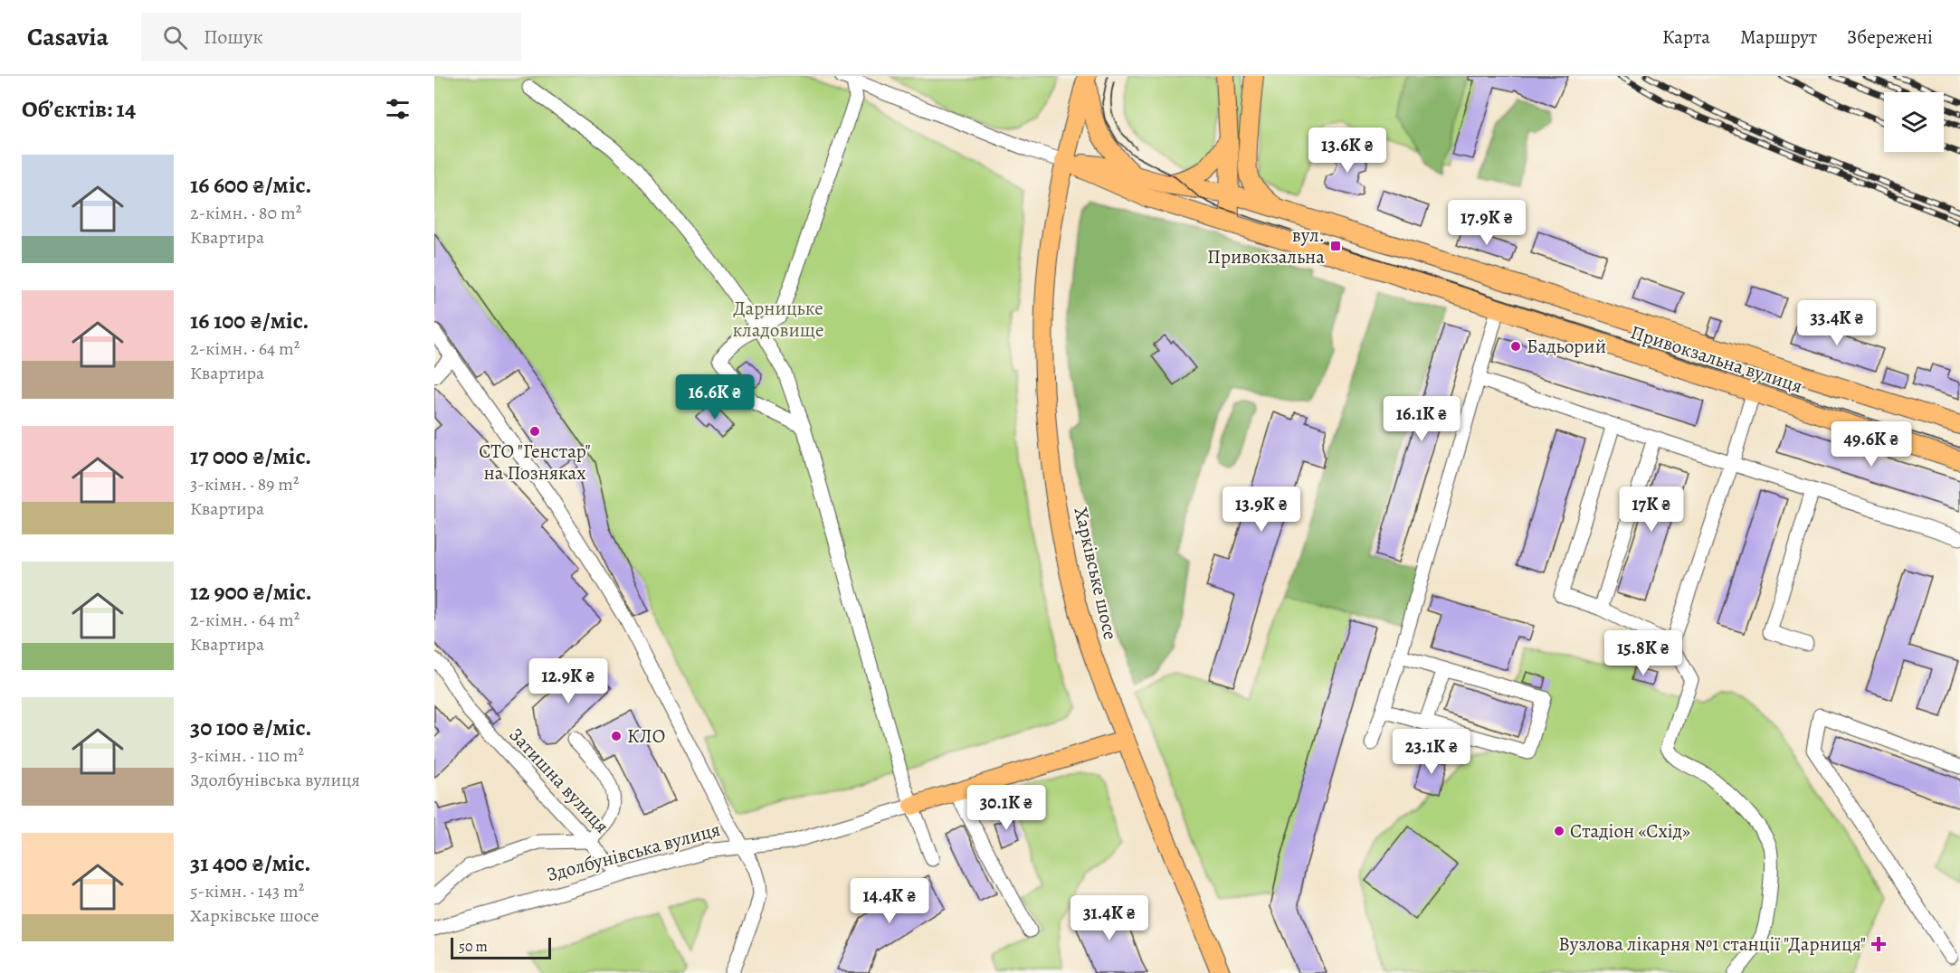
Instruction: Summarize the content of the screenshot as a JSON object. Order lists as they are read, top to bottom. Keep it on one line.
{"streets":{"main road":["Привокзальна вулиця","Харківське шосе","Здолбунівська вулиця"],"street":["Затишна вулиця"]},"crossings":[["Привокзальна вулиця","Харківське шосе"],["Харківське шосе","Здолбунівська вулиця"],["Затишна вулиця","Здолбунівська вулиця"]],"parks":["Дарницьке кладовище"],"places":{"transit":["вул. Привокзальна"],"other":["Бадьорий","СТО \"Генстар\" на Позняках","КЛО","Стадіон «Схід»"],"health":["Вузлова лікарня №1 станції \"Дарниця\""]},"scale_bar":"50 m","page":{"header":"Casavia","search":"Пошук","nav":["Карта","Маршрут","Збережені"],"heading":"Об’єктів: 14","price":["13.6K ₴","17.9K ₴","33.4K ₴","16.6K ₴","16.1K ₴","49.6K ₴","13.9K ₴","17K ₴","15.8K ₴","12.9K ₴","23.1K ₴","30.1K ₴","14.4K ₴","31.4K ₴"],"list":[{"name":"16 600 ₴/міс.","note":"2-кімн. · 80 m² · Квартира"},{"name":"16 100 ₴/міс.","note":"2-кімн. · 64 m² · Квартира"},{"name":"17 000 ₴/міс.","note":"3-кімн. · 89 m² · Квартира"},{"name":"12 900 ₴/міс.","note":"2-кімн. · 64 m² · Квартира"},{"name":"30 100 ₴/міс.","note":"3-кімн. · 110 m² · Здолбунівська вулиця"},{"name":"31 400 ₴/міс.","note":"5-кімн. · 143 m² · Харківське шосе"}],"scale":"50 m"}}
